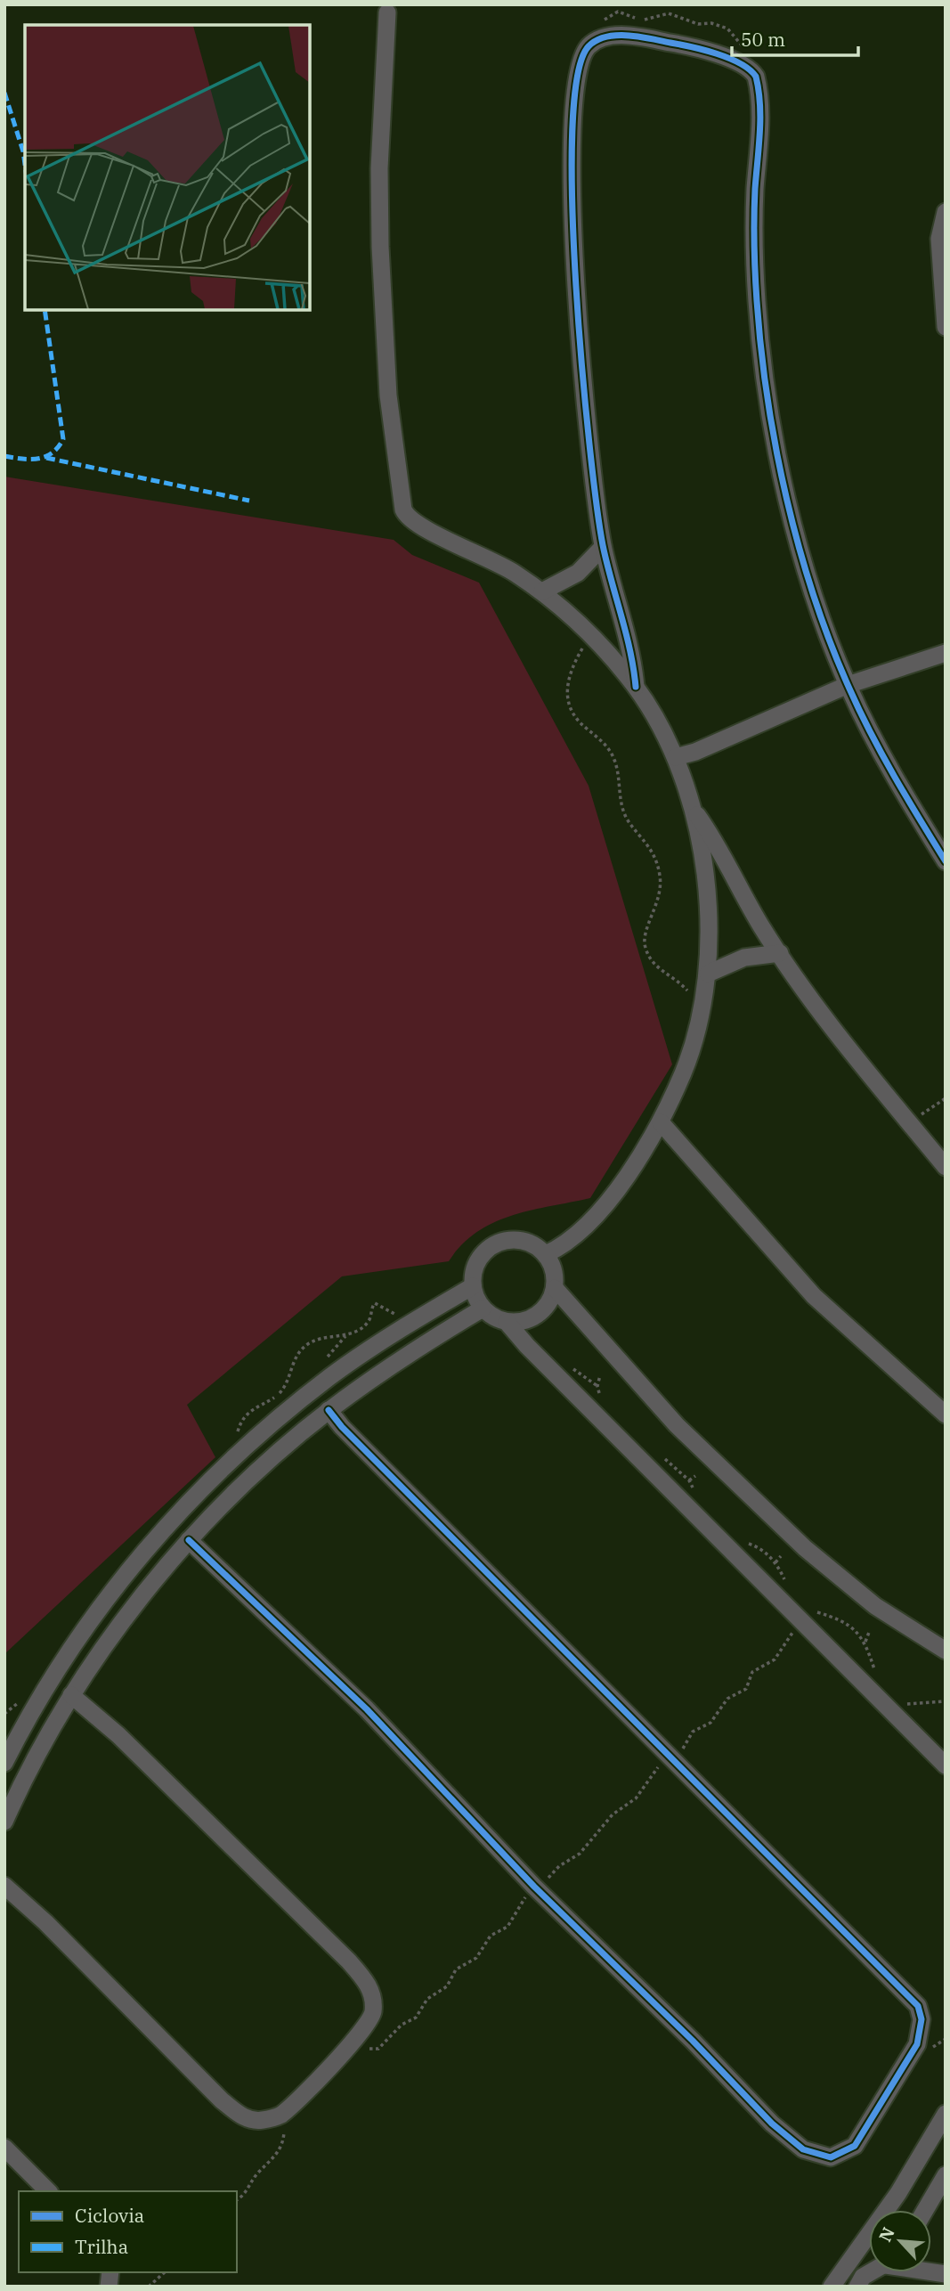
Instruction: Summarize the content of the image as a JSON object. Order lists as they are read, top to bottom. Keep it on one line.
{"legend":["Ciclovia","Trilha"],"scale_bar":"50 m","north":"top left"}
